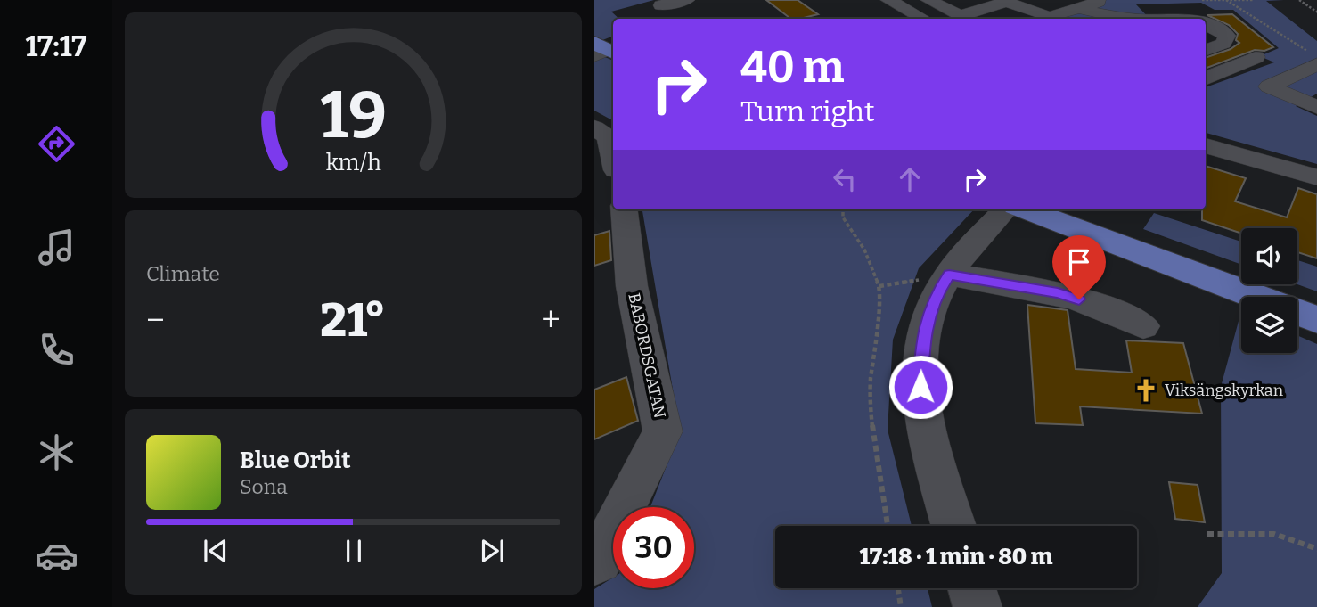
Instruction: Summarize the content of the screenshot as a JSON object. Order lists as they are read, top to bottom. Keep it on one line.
{"streets":{"street":["BABORDSGATAN"]},"places":{"church":["Viksängskyrkan"]},"page":{"tabs":"17:17","turn":["40 m","Turn right"],"tile":"Climate","heat":["−","21°","+"],"song":["Blue Orbit","Sona"],"limit":"30","trip":"17:18 · 1 min · 80 m","gauge":["19","km/h"]}}
